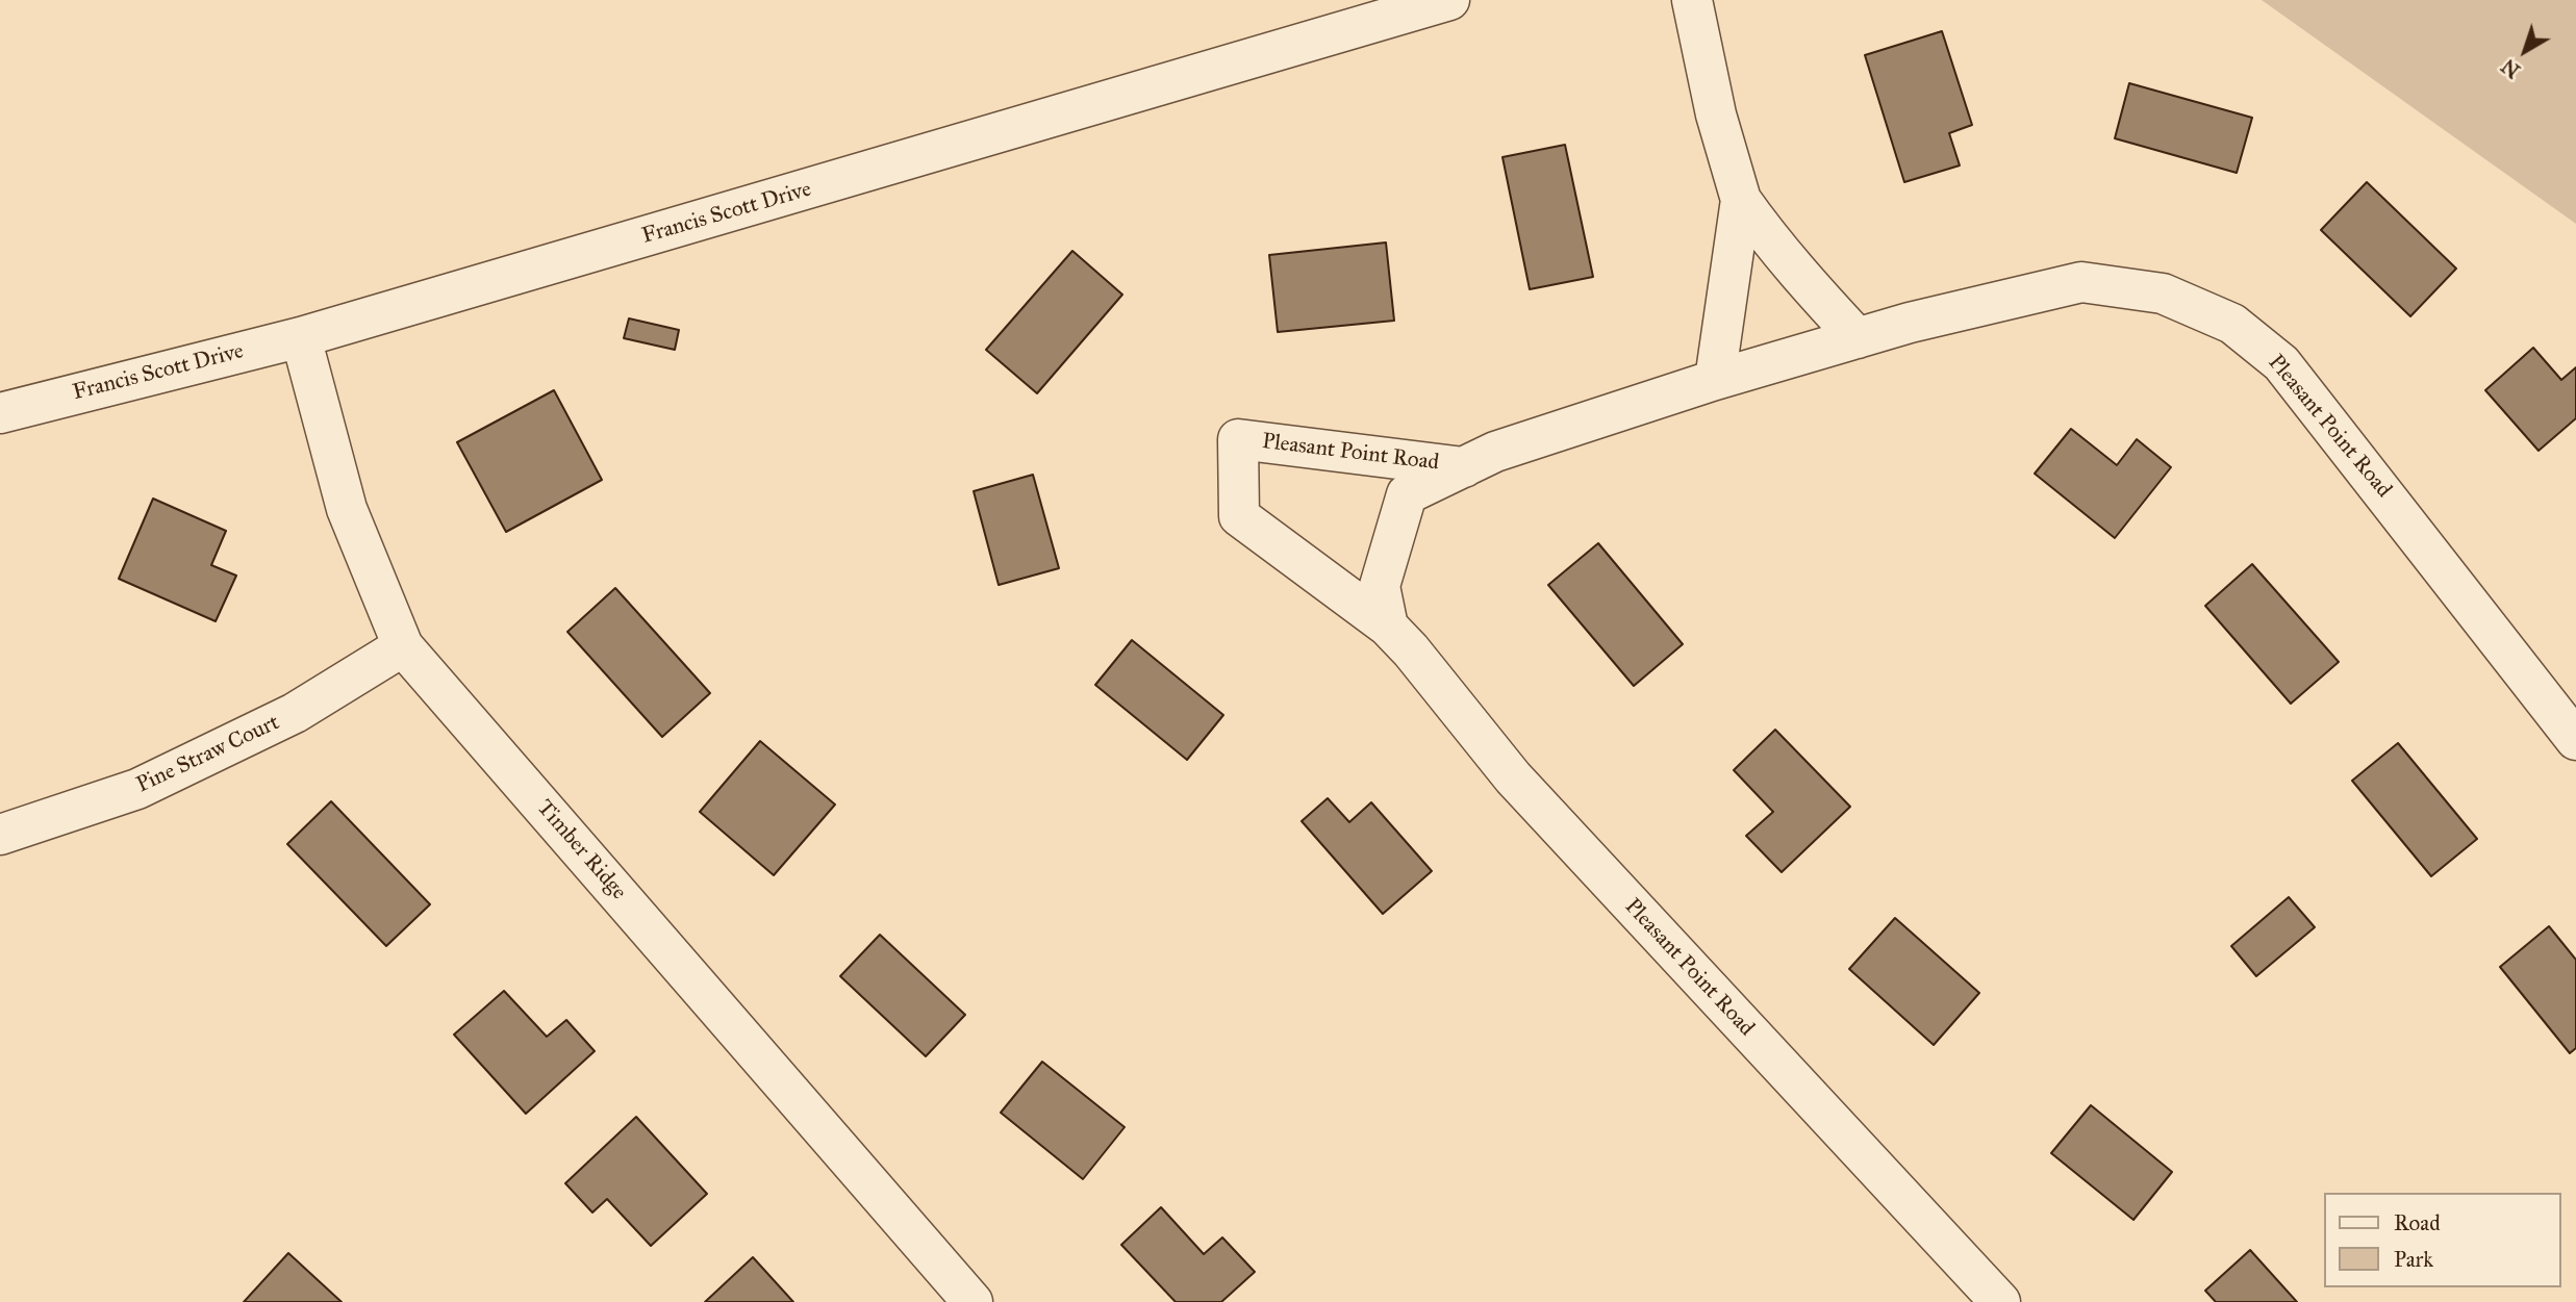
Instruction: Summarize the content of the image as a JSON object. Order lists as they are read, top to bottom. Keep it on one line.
{"streets":{"street":["Francis Scott Drive","Pleasant Point Road","Pine Straw Court","Timber Ridge"]},"crossings":[["Francis Scott Drive","Timber Ridge"],["Pine Straw Court","Timber Ridge"]],"legend":["Road","Park"],"north":"bottom left"}
